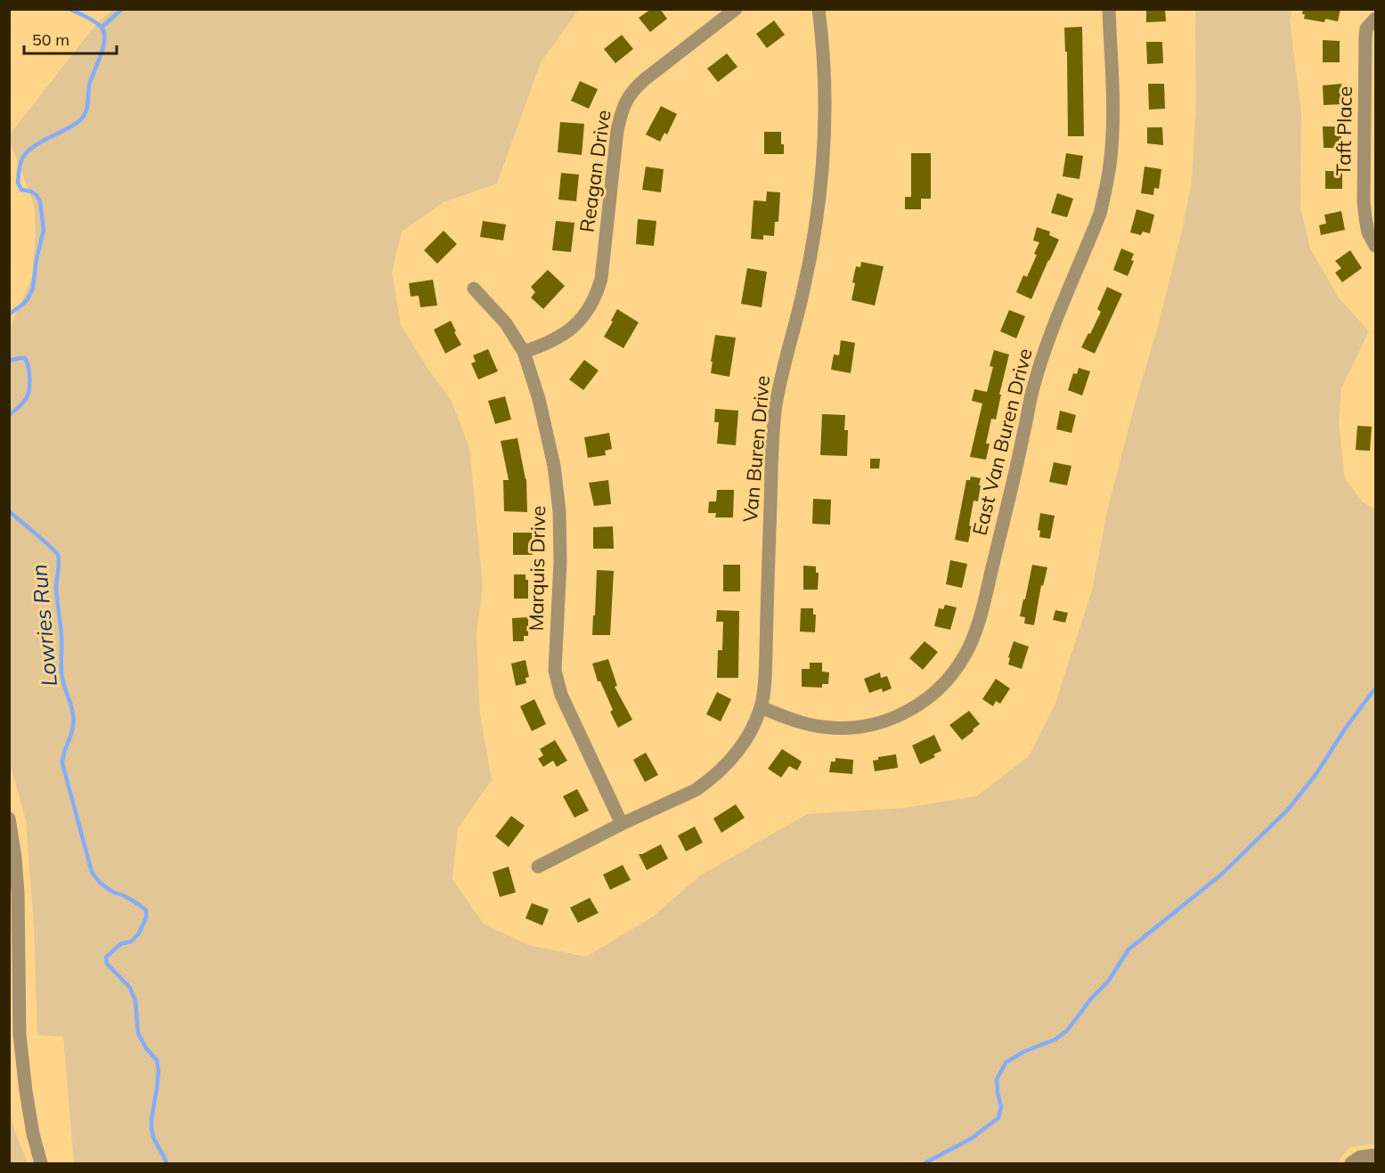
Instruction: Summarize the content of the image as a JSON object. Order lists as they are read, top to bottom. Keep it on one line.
{"streets":{"street":["Taft Place","Reagan Drive","East Van Buren Drive","Van Buren Drive","Marquis Drive"]},"crossings":[["Reagan Drive","Marquis Drive"],["East Van Buren Drive","Van Buren Drive"],["Van Buren Drive","Marquis Drive"]],"water":["Lowries Run"],"scale_bar":"50 m"}
